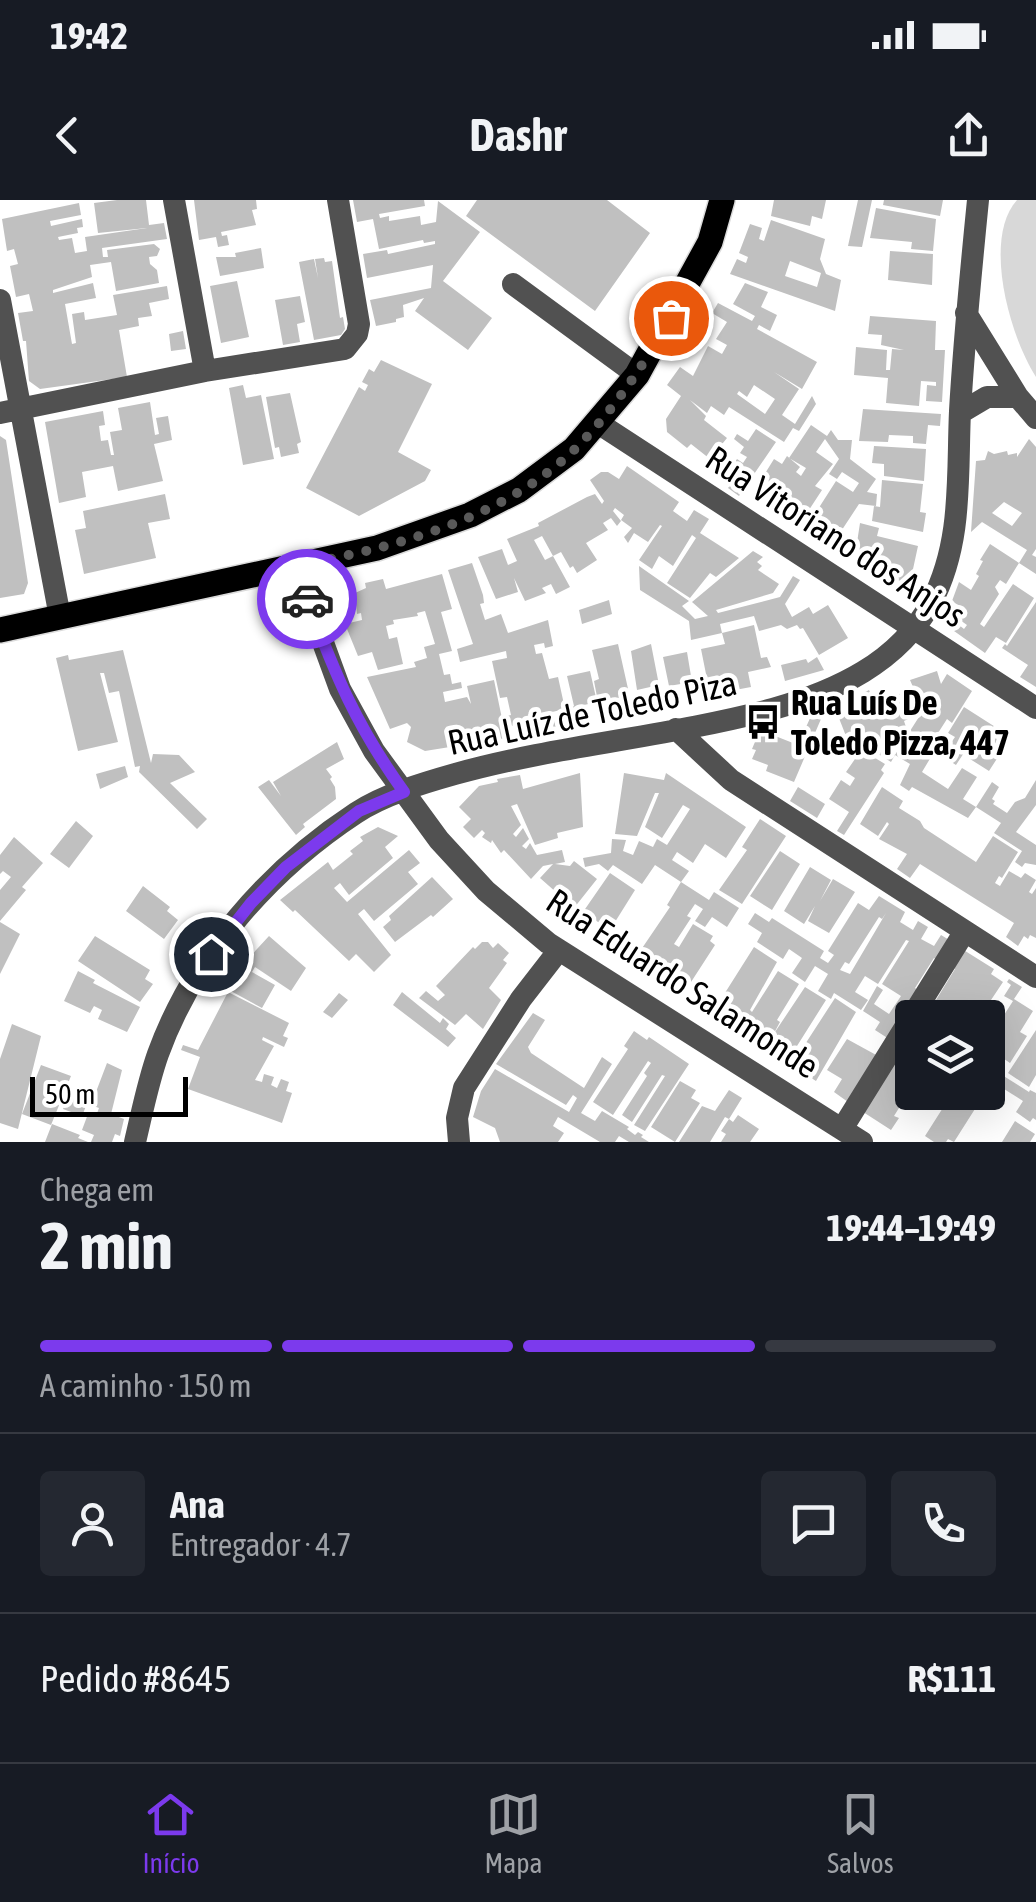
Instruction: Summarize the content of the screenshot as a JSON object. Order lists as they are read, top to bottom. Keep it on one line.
{"streets":{"street":["Rua Vitoriano dos Anjos","Rua Luíz de Toledo Piza","Rua Eduardo Salamonde"]},"crossings":[["Rua Vitoriano dos Anjos","Rua Luíz de Toledo Piza"],["Rua Luíz de Toledo Piza","Rua Eduardo Salamonde"]],"places":{"bus stop":["Rua Luís De Toledo Pizza, 447"]},"scale_bar":"50 m","page":{"status":"19:42","header":"Dashr","scale":"50 m","heading":["2 min","Chega em","19:44–19:49"],"panel":["Ana","Entregador · 4.7","Pedido #8645","R$111"],"bar":"A caminho · 150 m","tabs":["Início","Mapa","Salvos"]}}
